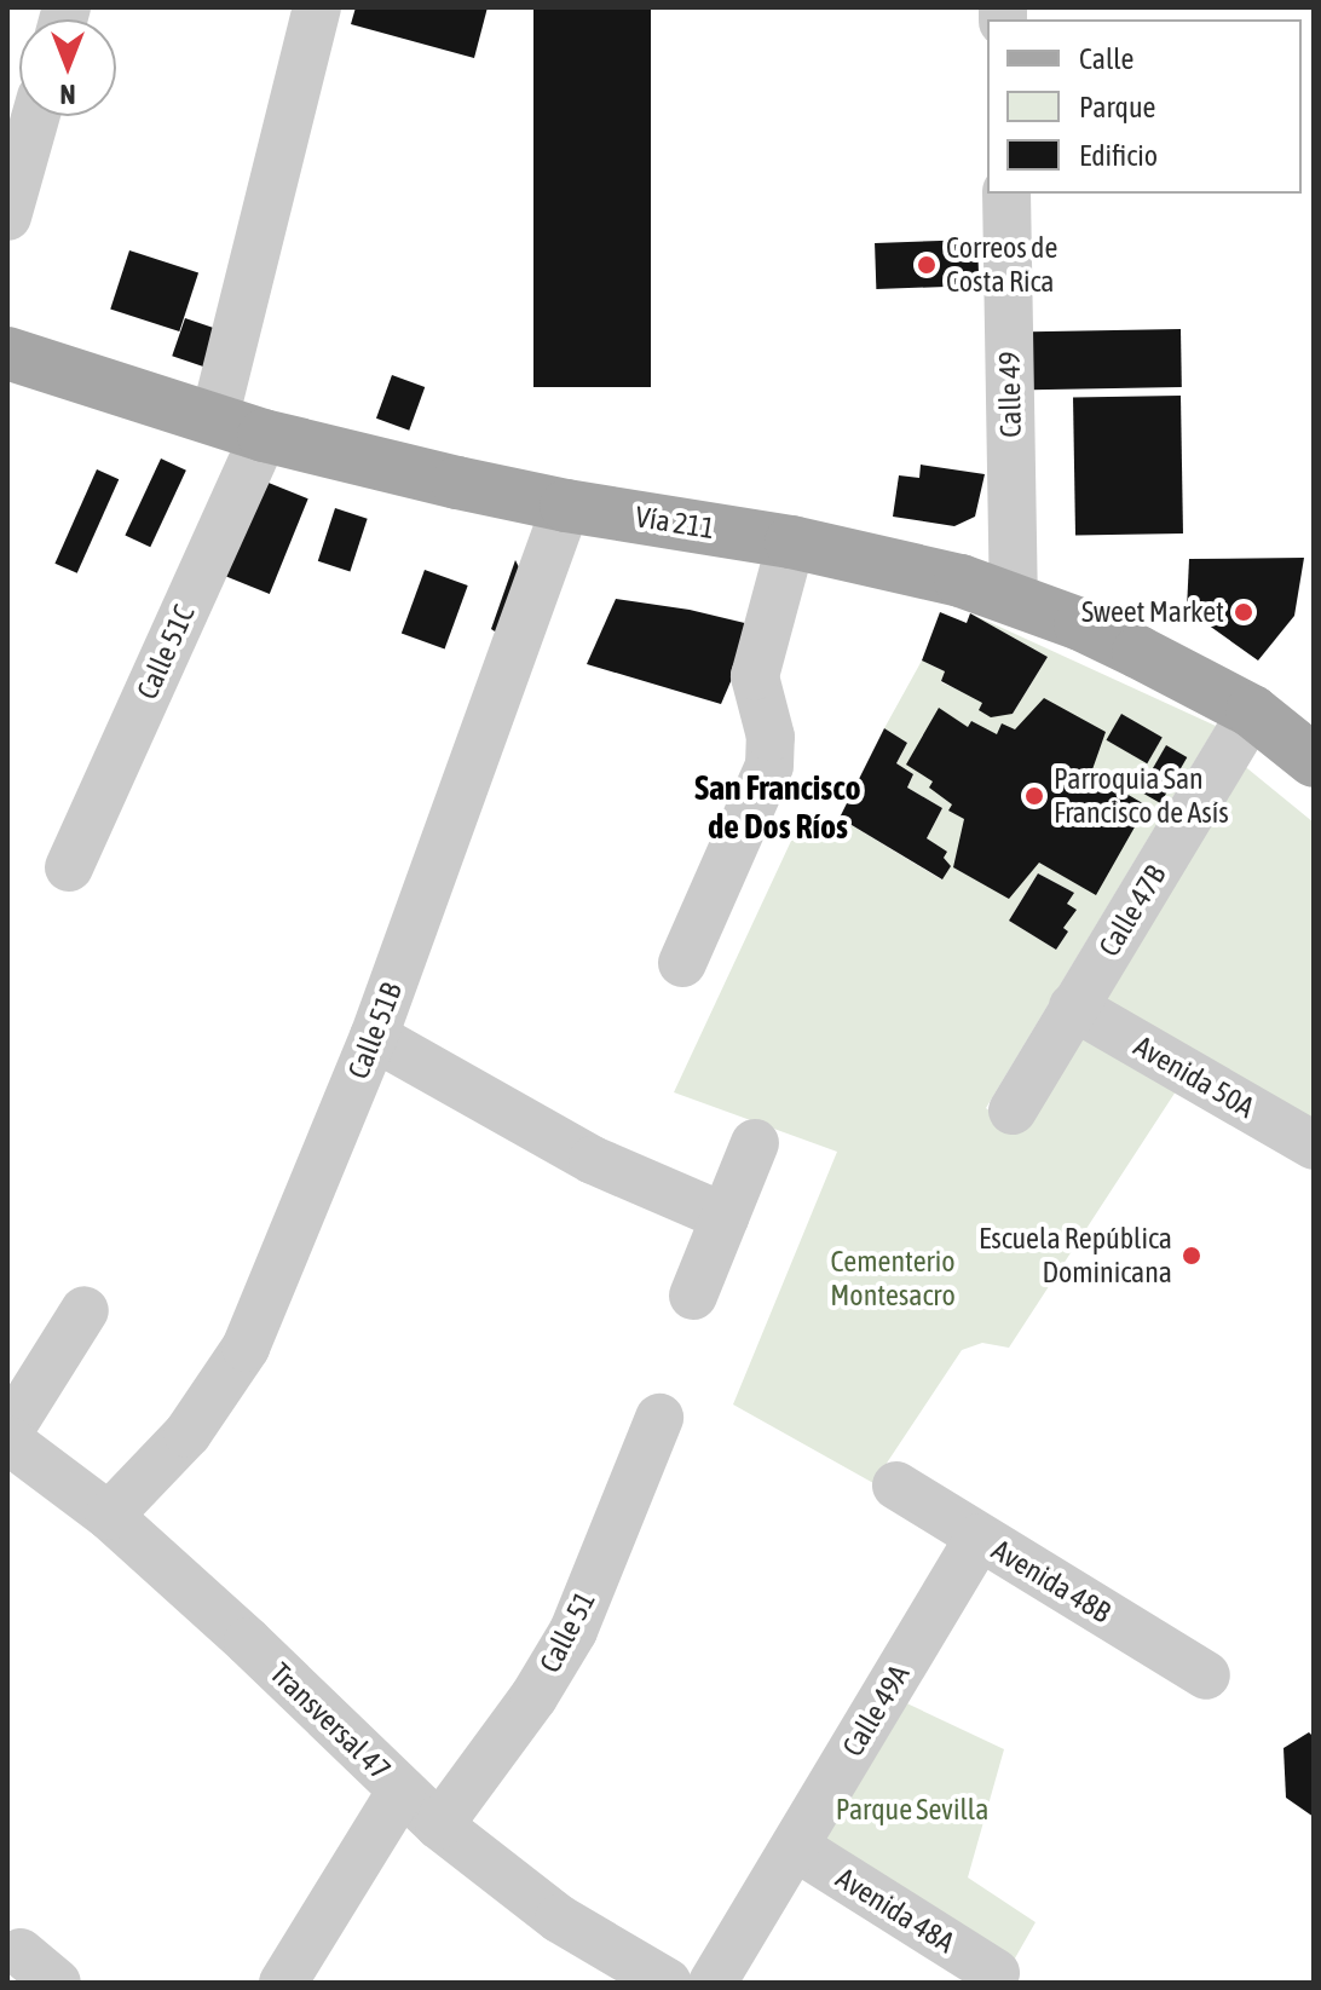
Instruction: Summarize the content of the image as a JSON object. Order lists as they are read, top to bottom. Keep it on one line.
{"streets":{"main road":["Vía 211"],"street":["Calle 49","Calle 51C","Calle 47B","Calle 51B","Avenida 50A","Avenida 48B","Calle 51","Calle 49A","Transversal 47","Avenida 48A"]},"crossings":[["Calle 49","Vía 211"],["Vía 211","Calle 51C"],["Vía 211","Calle 47B"],["Vía 211","Calle 51B"],["Calle 47B","Avenida 50A"],["Calle 51B","Transversal 47"],["Avenida 48B","Calle 49A"],["Calle 51","Transversal 47"],["Calle 49A","Avenida 48A"]],"districts":["San Francisco de Dos Ríos"],"parks":["Cementerio Montesacro","Parque Sevilla"],"places":["Correos de Costa Rica","Sweet Market","Parroquia San Francisco de Asís","Escuela República Dominicana"],"legend":["Calle","Parque","Edificio"],"north":"bottom"}
